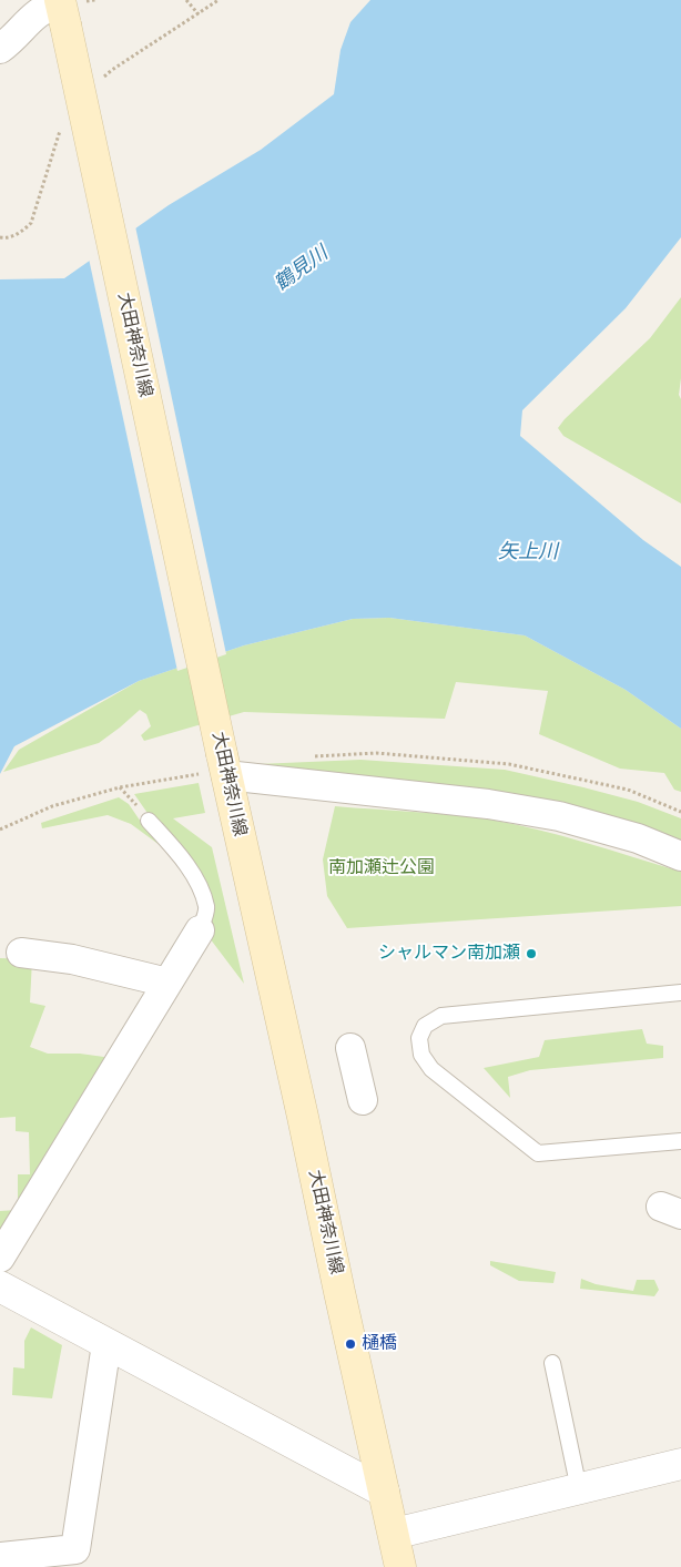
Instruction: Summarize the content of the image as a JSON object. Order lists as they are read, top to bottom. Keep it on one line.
{"streets":{"main road":["大田神奈川線"]},"water":["鶴見川","矢上川"],"parks":["南加瀬辻公園"],"places":["シャルマン南加瀬","樋橋"]}
